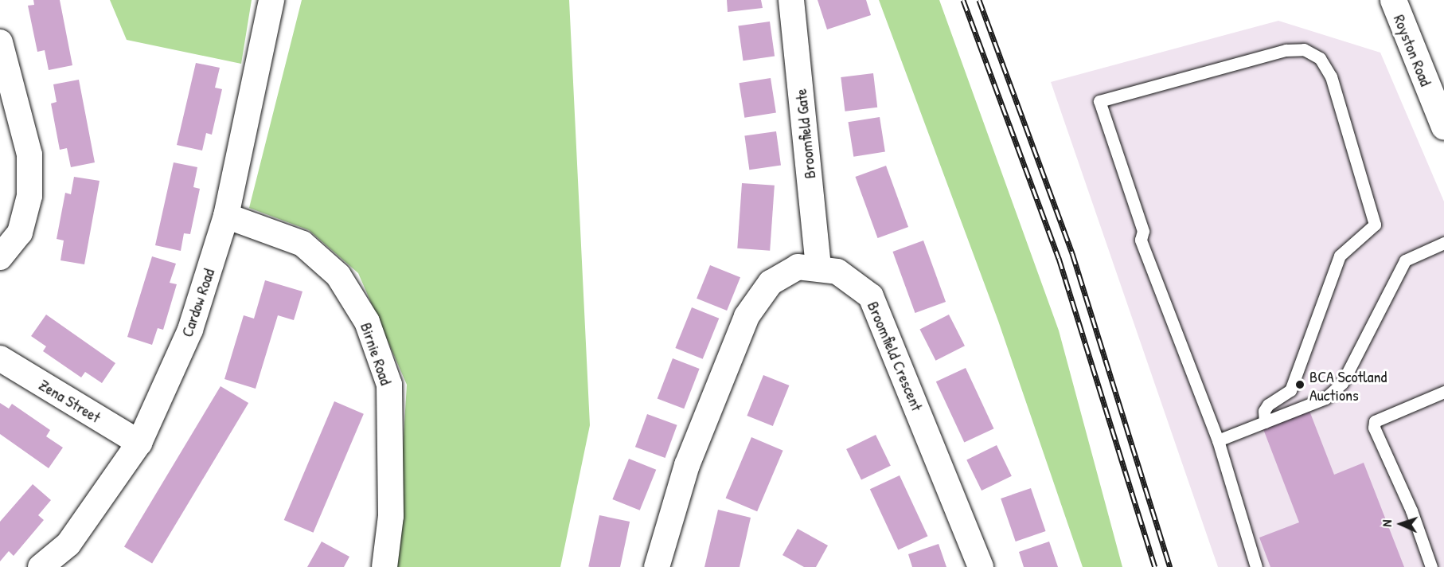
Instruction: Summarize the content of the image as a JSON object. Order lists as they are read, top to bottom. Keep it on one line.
{"streets":{"street":["Royston Road","Broomfield Gate","Cardow Road","Birnie Road","Broomfield Crescent","Zena Street"]},"crossings":[["Broomfield Gate","Broomfield Crescent"],["Cardow Road","Birnie Road"],["Cardow Road","Zena Street"]],"places":["BCA Scotland Auctions"],"north":"left"}
